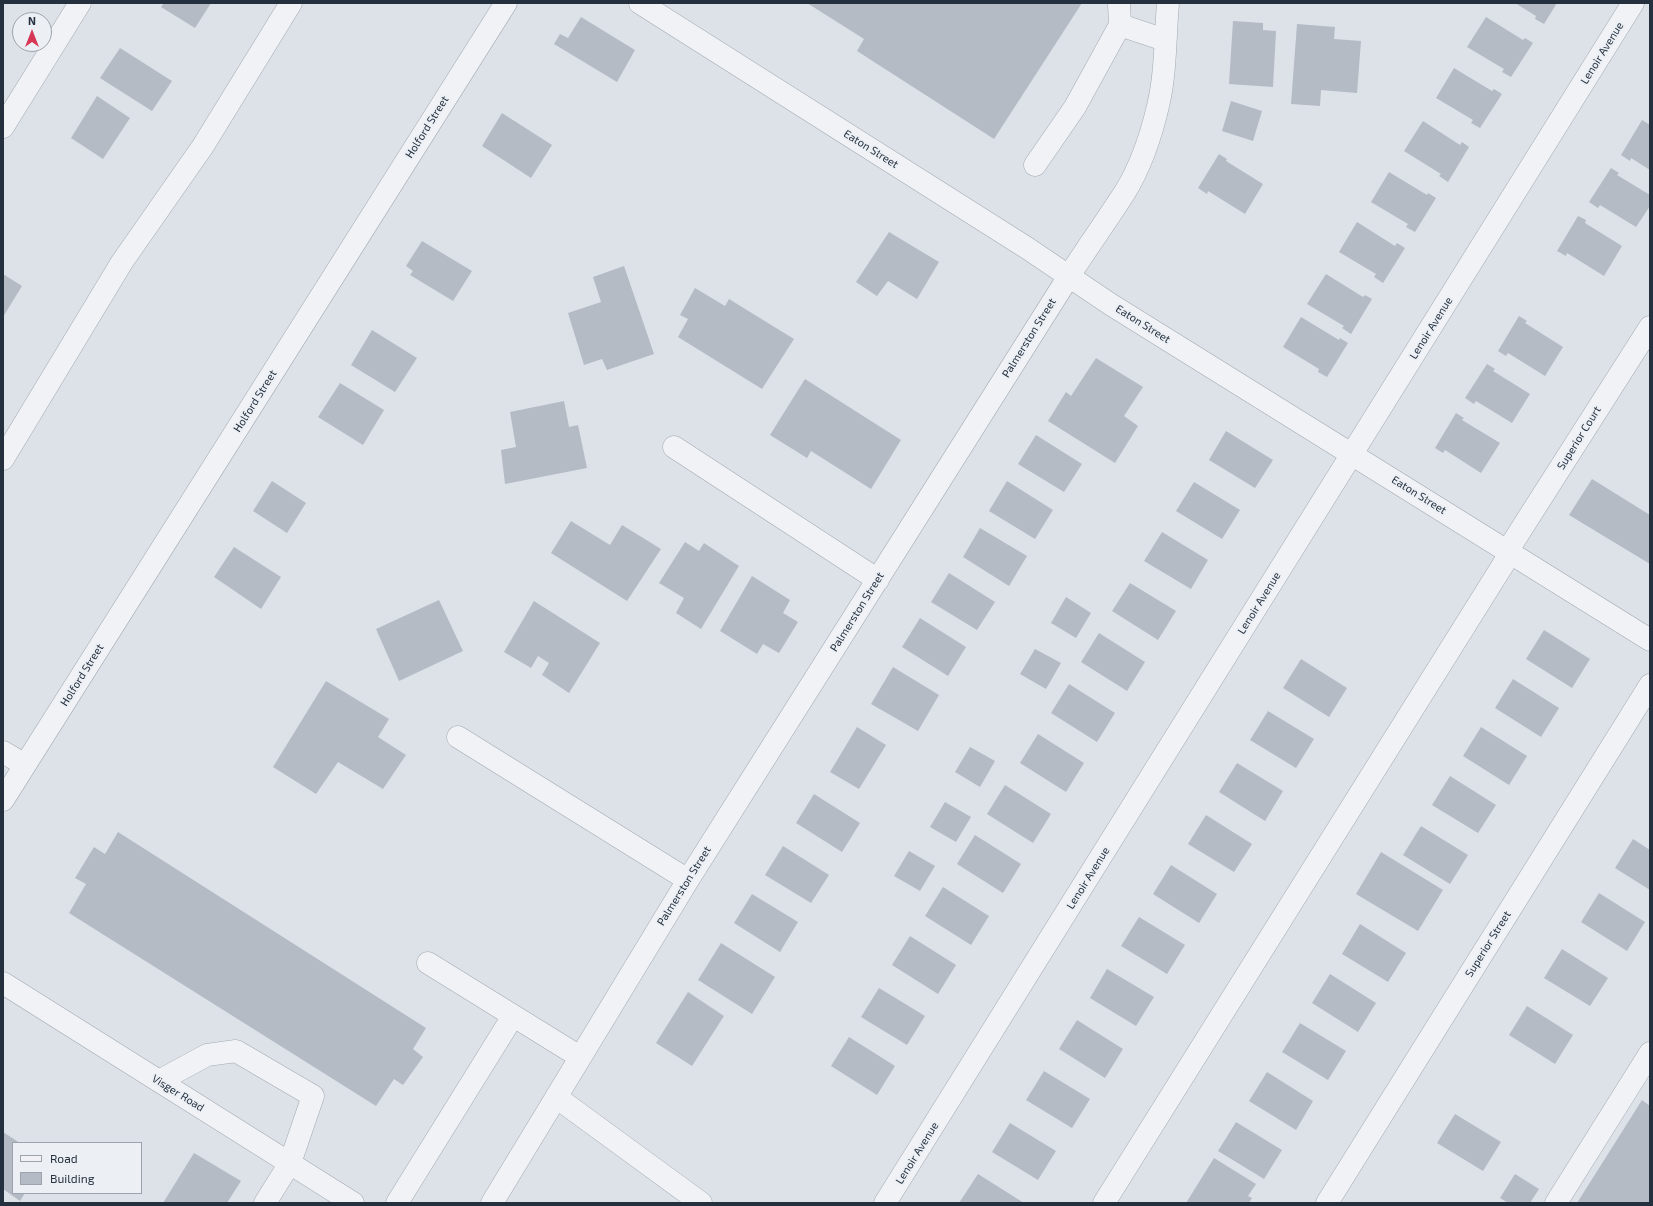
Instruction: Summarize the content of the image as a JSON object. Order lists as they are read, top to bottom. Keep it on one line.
{"streets":{"street":["Lenoir Avenue","Holford Street","Eaton Street","Palmerston Street","Superior Court","Superior Street","Visger Road"]},"crossings":[["Lenoir Avenue","Eaton Street"],["Eaton Street","Palmerston Street"],["Eaton Street","Superior Court"]],"legend":["Road","Building"],"north":"top"}
